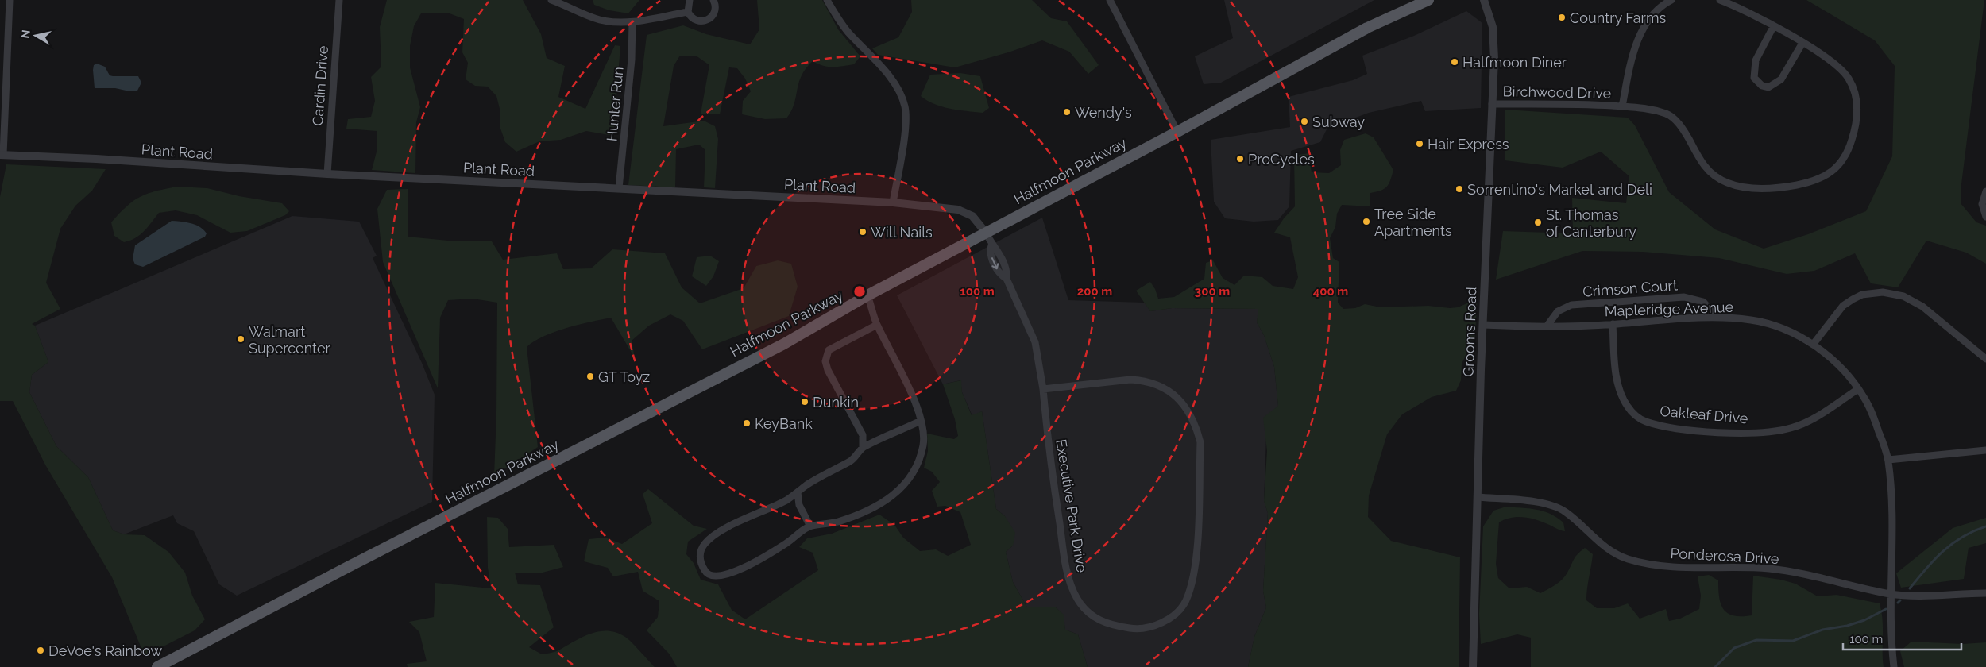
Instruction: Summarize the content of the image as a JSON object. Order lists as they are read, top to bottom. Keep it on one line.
{"streets":{"main road":["Halfmoon Parkway"],"street":["Cardin Drive","Birchwood Drive","Hunter Run","Plant Road","Crimson Court","Mapleridge Avenue","Grooms Road","Oakleaf Drive","Executive Park Drive","Ponderosa Drive"]},"crossings":[["Cardin Drive","Plant Road"],["Birchwood Drive","Grooms Road"],["Hunter Run","Plant Road"],["Plant Road","Halfmoon Parkway"],["Plant Road","Executive Park Drive"],["Halfmoon Parkway","Executive Park Drive"],["Crimson Court","Mapleridge Avenue"],["Mapleridge Avenue","Grooms Road"],["Mapleridge Avenue","Oakleaf Drive"],["Mapleridge Avenue","Ponderosa Drive"],["Grooms Road","Ponderosa Drive"]],"places":["Country Farms","Halfmoon Diner","Wendy's","Subway","Hair Express","ProCycles","Sorrentino's Market and Deli","Tree Side Apartments","St. Thomas of Canterbury","Will Nails","Walmart Supercenter","GT Toyz","Dunkin'","KeyBank","DeVoe's Rainbow"],"scale_bar":"100 m","north":"left","rings":["100 m","200 m","300 m","400 m"]}
